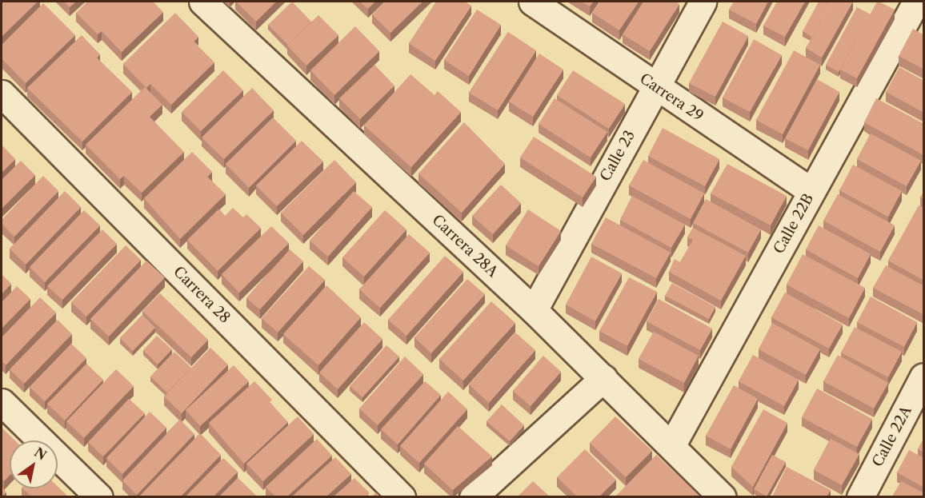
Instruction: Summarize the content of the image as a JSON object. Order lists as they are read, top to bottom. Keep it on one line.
{"streets":{"street":["Carrera 29","Calle 23","Calle 22B","Carrera 28A","Carrera 28","Calle 22A"]},"crossings":[["Carrera 29","Calle 23"],["Carrera 29","Calle 22B"],["Calle 23","Carrera 28A"],["Calle 22B","Carrera 28A"]],"north":"top right"}
